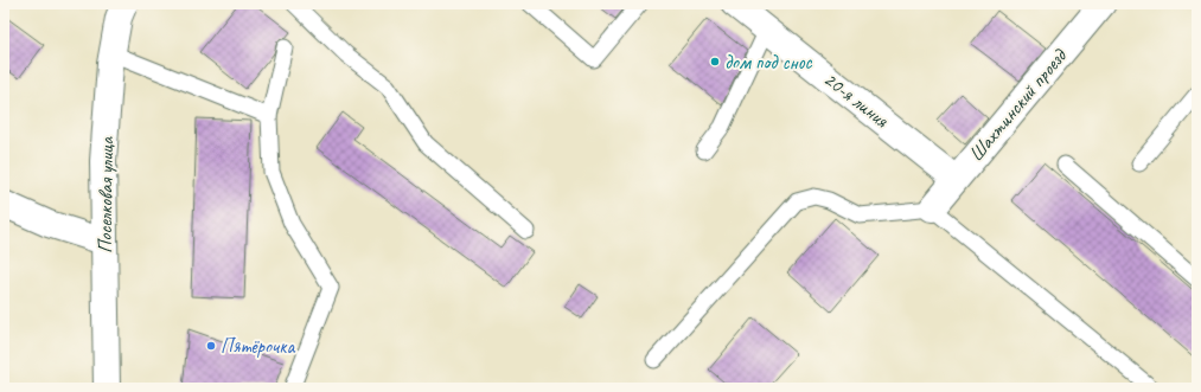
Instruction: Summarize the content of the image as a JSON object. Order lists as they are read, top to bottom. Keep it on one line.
{"streets":{"street":["20-я линия","Шахтинский проезд","Поселковая улица"]},"crossings":[["20-я линия","Шахтинский проезд"]],"places":["дом под снос","Пятёрочка"]}
